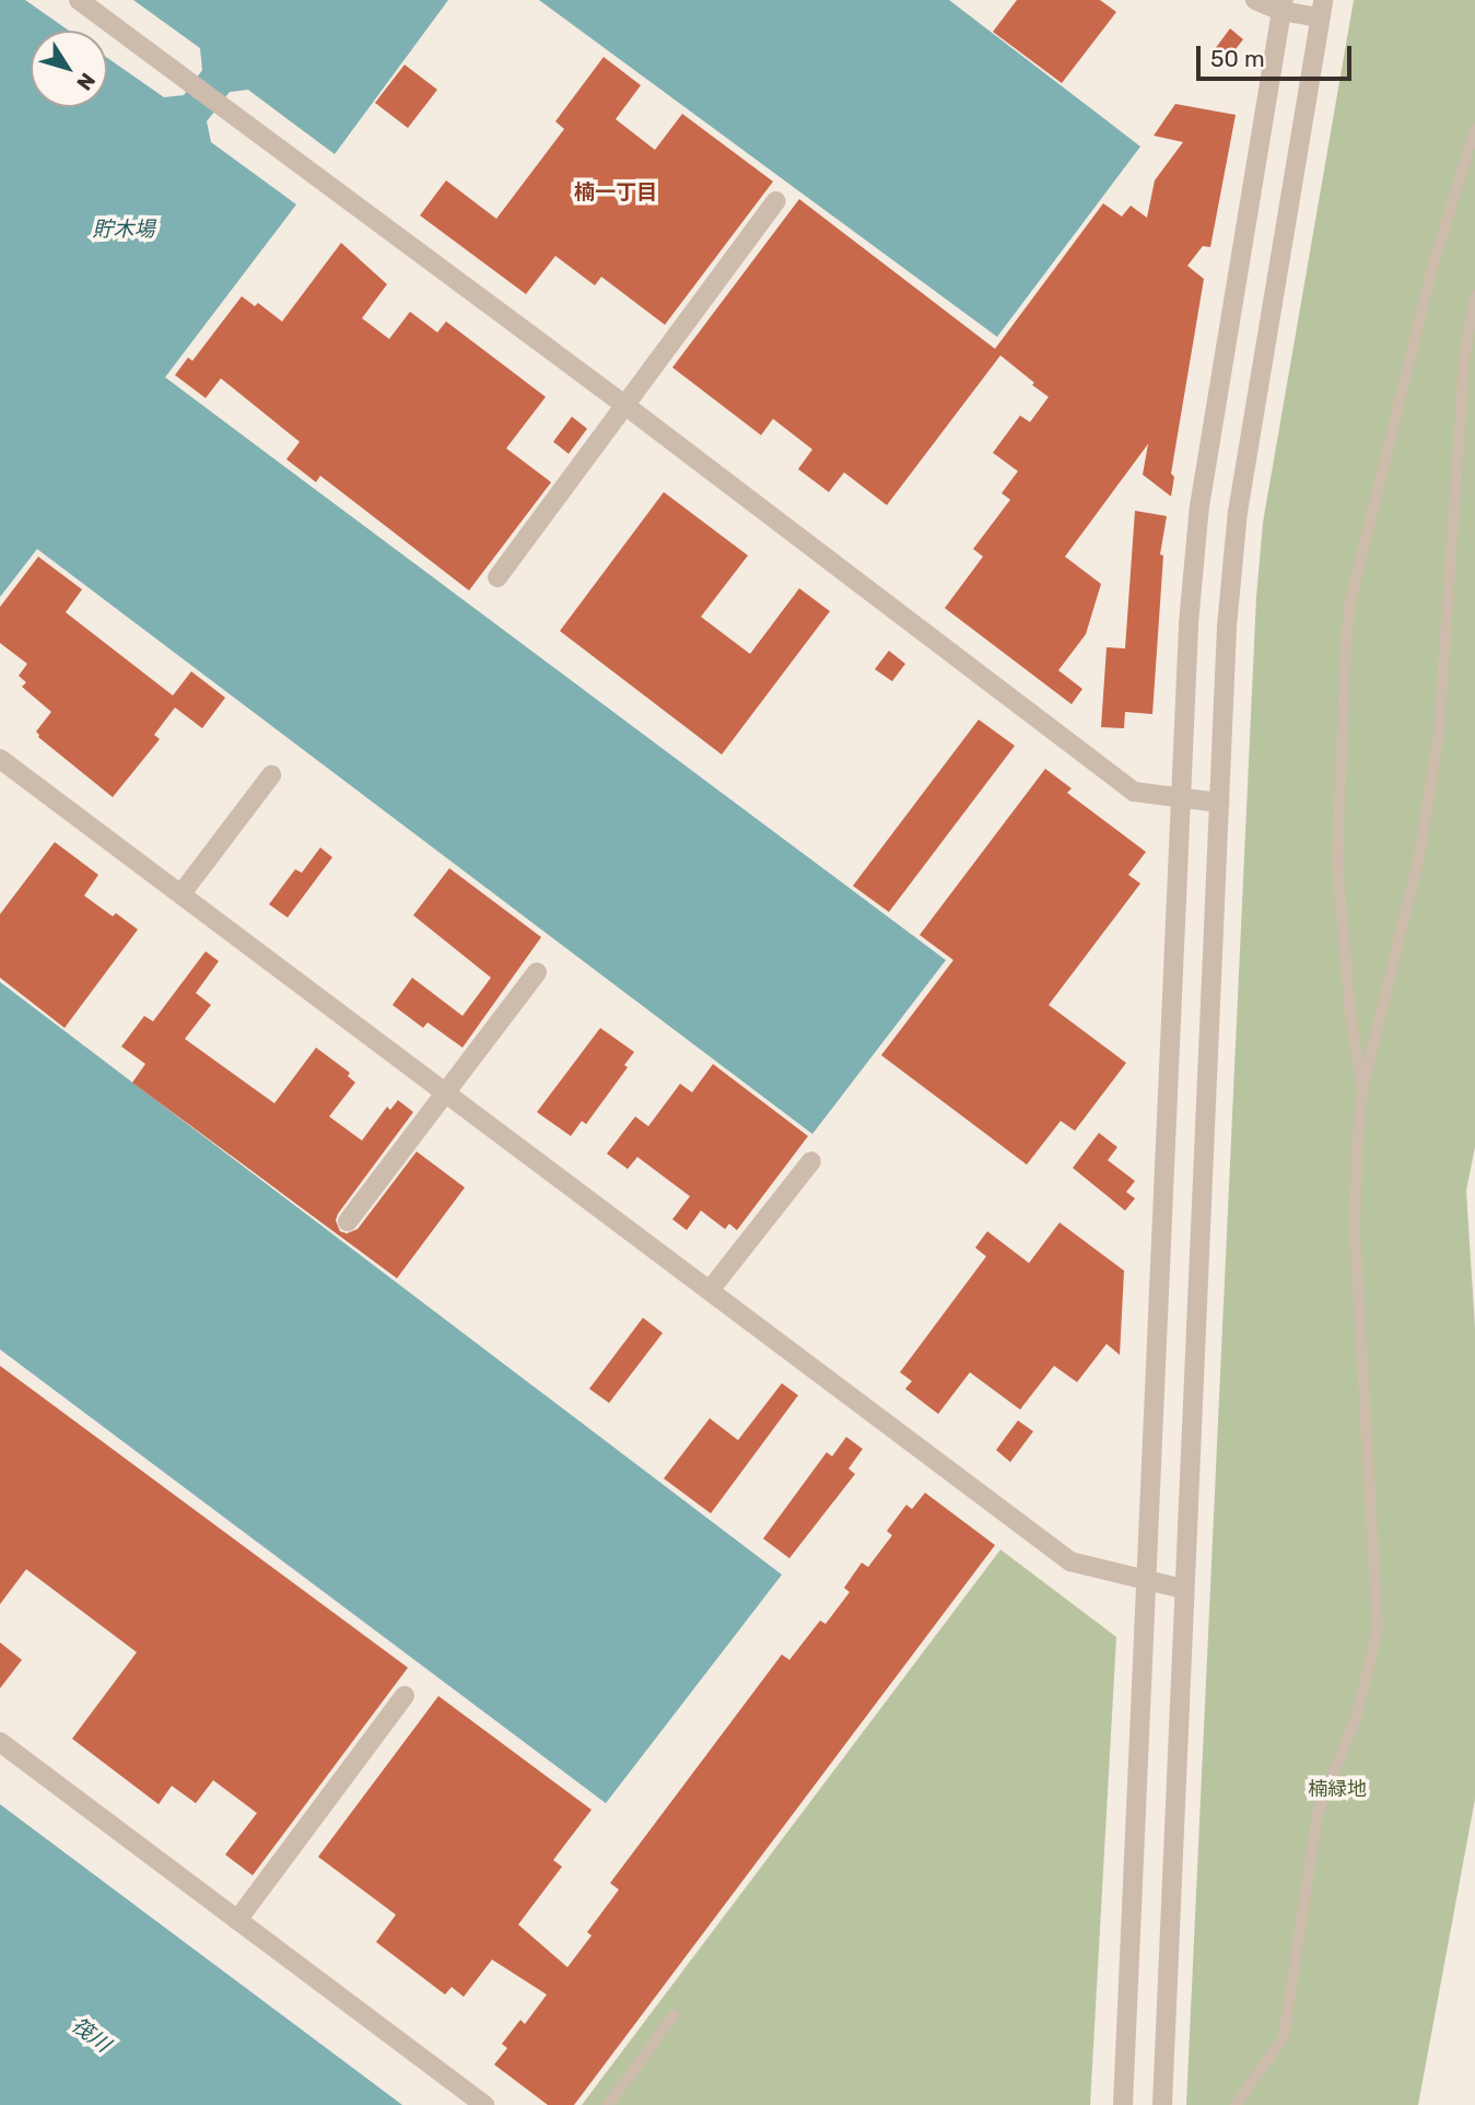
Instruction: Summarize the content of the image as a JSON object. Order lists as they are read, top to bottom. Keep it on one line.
{"districts":["楠一丁目"],"water":["貯木場","筏川"],"parks":["楠緑地"],"scale_bar":"50 m","north":"bottom right"}
